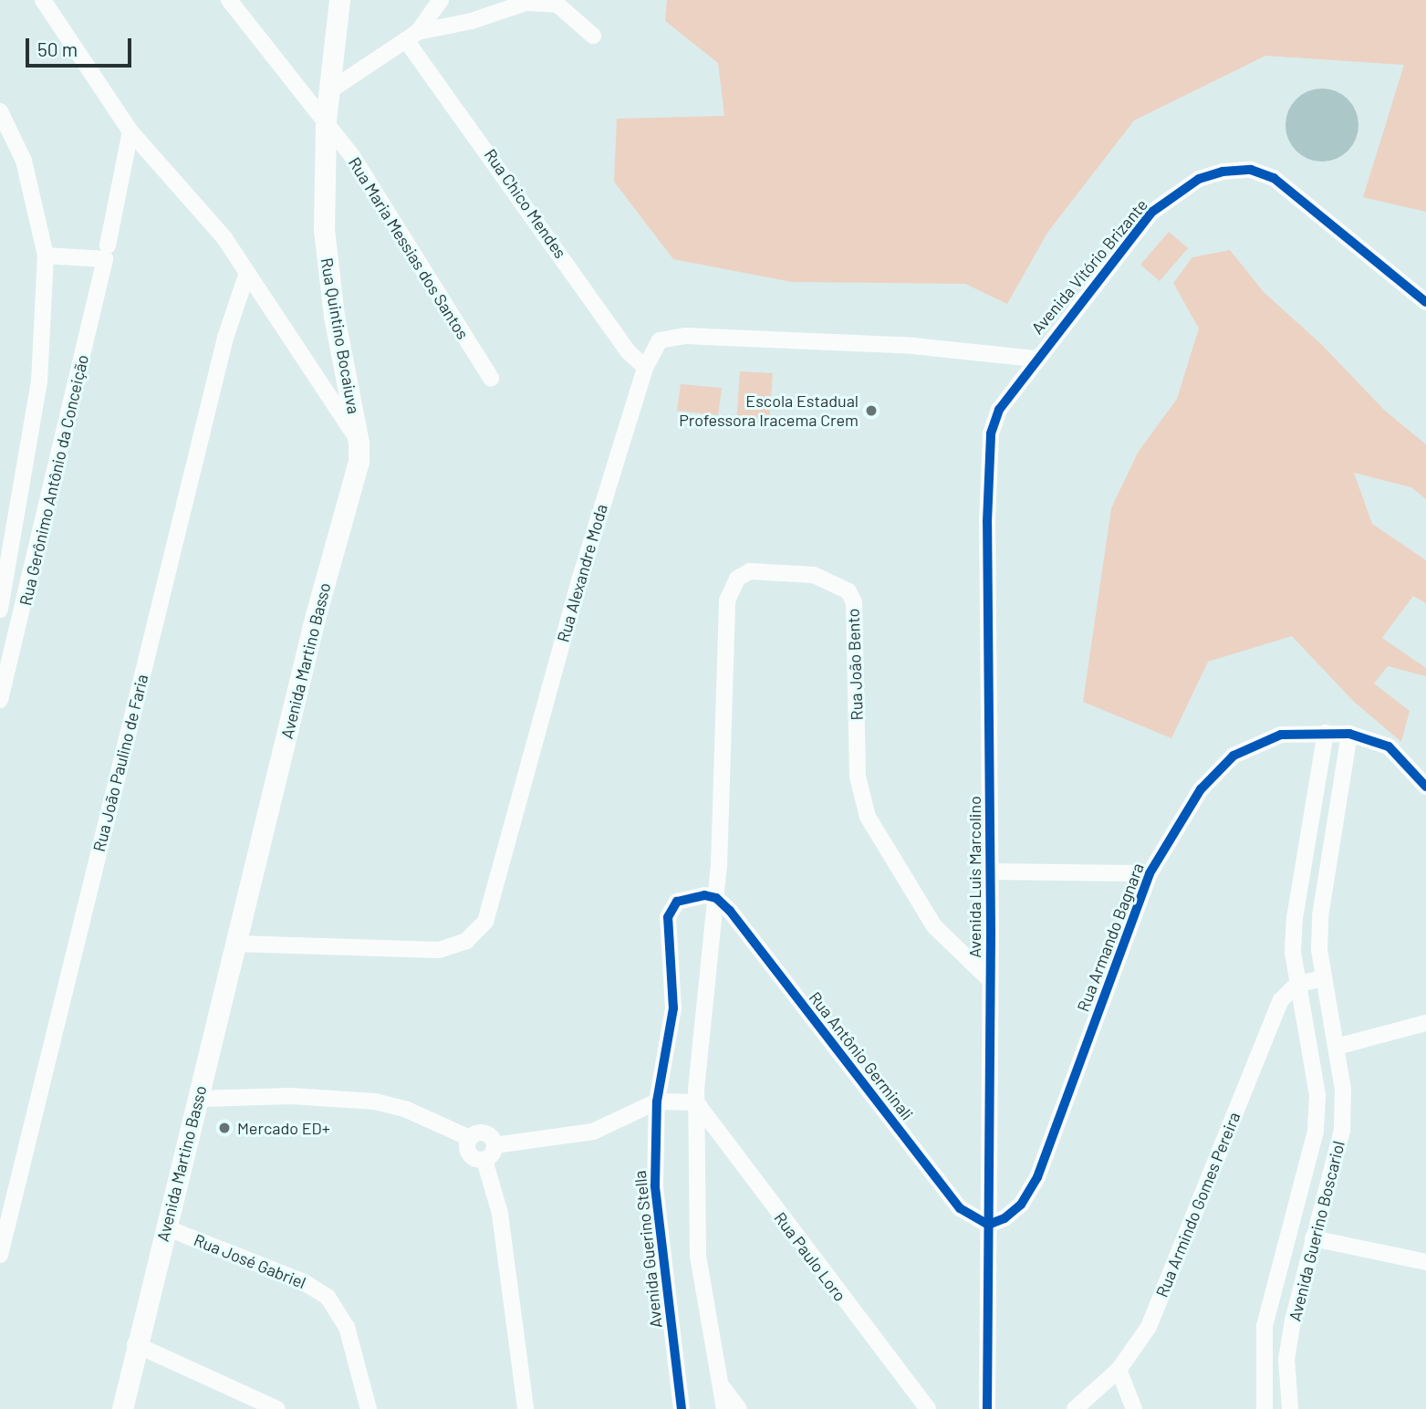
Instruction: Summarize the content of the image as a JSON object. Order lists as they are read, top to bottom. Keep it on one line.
{"streets":{"street":["Rua Chico Mendes","Rua Maria Messias dos Santos","Avenida Vitório Brizante","Rua Quintino Bocaiuva","Rua Gerônimo Antônio da Conceição","Rua Alexandre Moda","Avenida Martino Basso","Rua João Bento","Rua João Paulino de Faria","Avenida Luis Marcolino","Rua Armando Bagnara","Rua Antônio Germinali","Rua Armindo Gomes Pereira","Avenida Guerino Boscariol","Avenida Guerino Stella","Rua Paulo Loro","Rua José Gabriel"]},"crossings":[["Rua Chico Mendes","Rua Alexandre Moda"],["Rua Maria Messias dos Santos","Rua Quintino Bocaiuva"],["Avenida Vitório Brizante","Rua Alexandre Moda"],["Avenida Vitório Brizante","Avenida Luis Marcolino"],["Rua Quintino Bocaiuva","Avenida Martino Basso"],["Rua Alexandre Moda","Avenida Martino Basso"],["Rua Alexandre Moda","Avenida Luis Marcolino"],["Avenida Martino Basso","Rua José Gabriel"],["Rua João Bento","Avenida Luis Marcolino"],["Rua João Bento","Rua Antônio Germinali"],["Rua João Bento","Avenida Guerino Stella"],["Avenida Luis Marcolino","Rua Armando Bagnara"],["Avenida Luis Marcolino","Rua Antônio Germinali"],["Rua Armando Bagnara","Rua Antônio Germinali"],["Rua Antônio Germinali","Avenida Guerino Stella"],["Rua Armindo Gomes Pereira","Avenida Guerino Boscariol"]],"places":["Escola Estadual Professora Iracema Crem","Mercado ED+"],"scale_bar":"50 m"}
